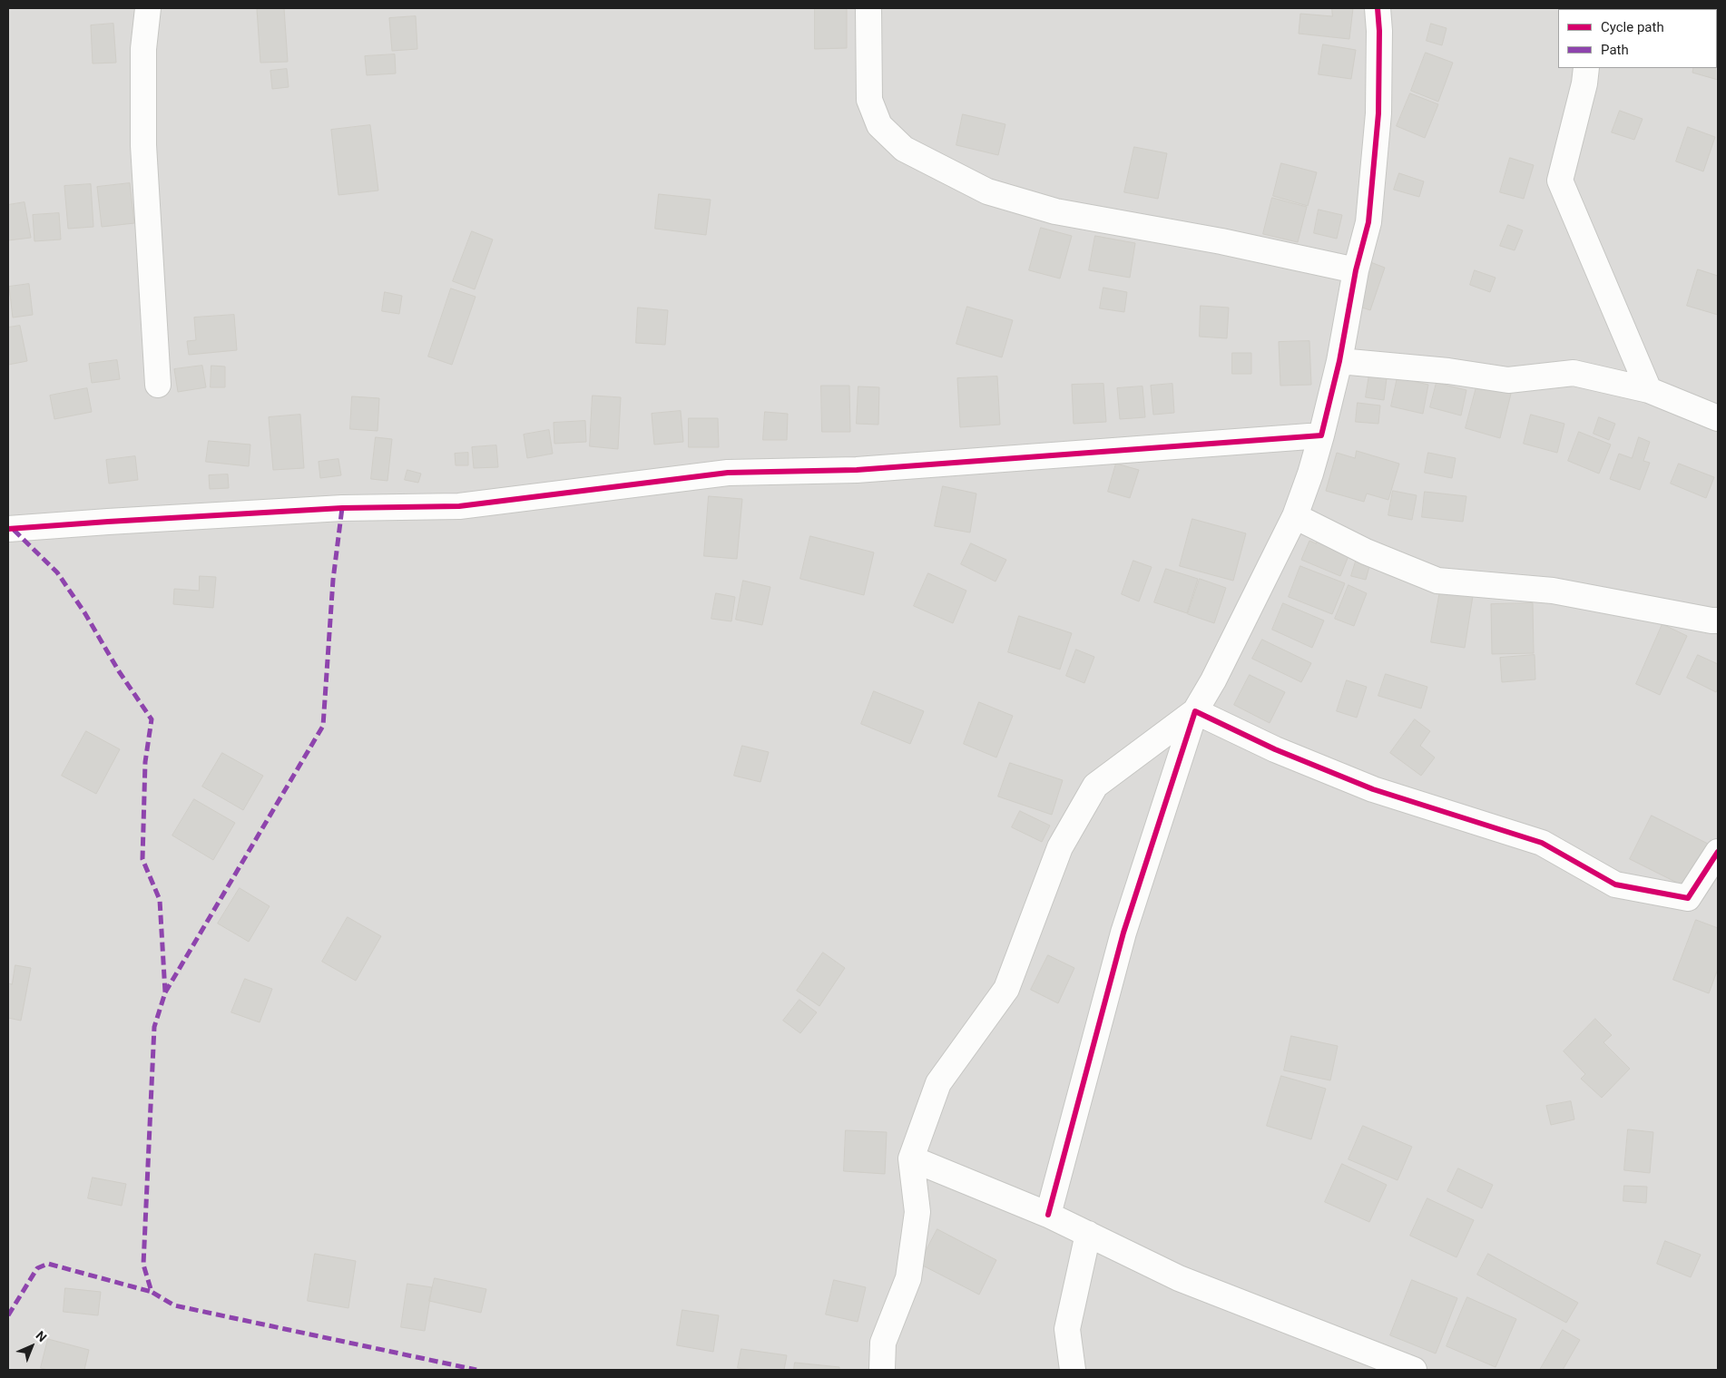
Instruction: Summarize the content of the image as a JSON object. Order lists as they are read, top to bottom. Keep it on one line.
{"legend":["Cycle path","Path"],"north":"top right"}
